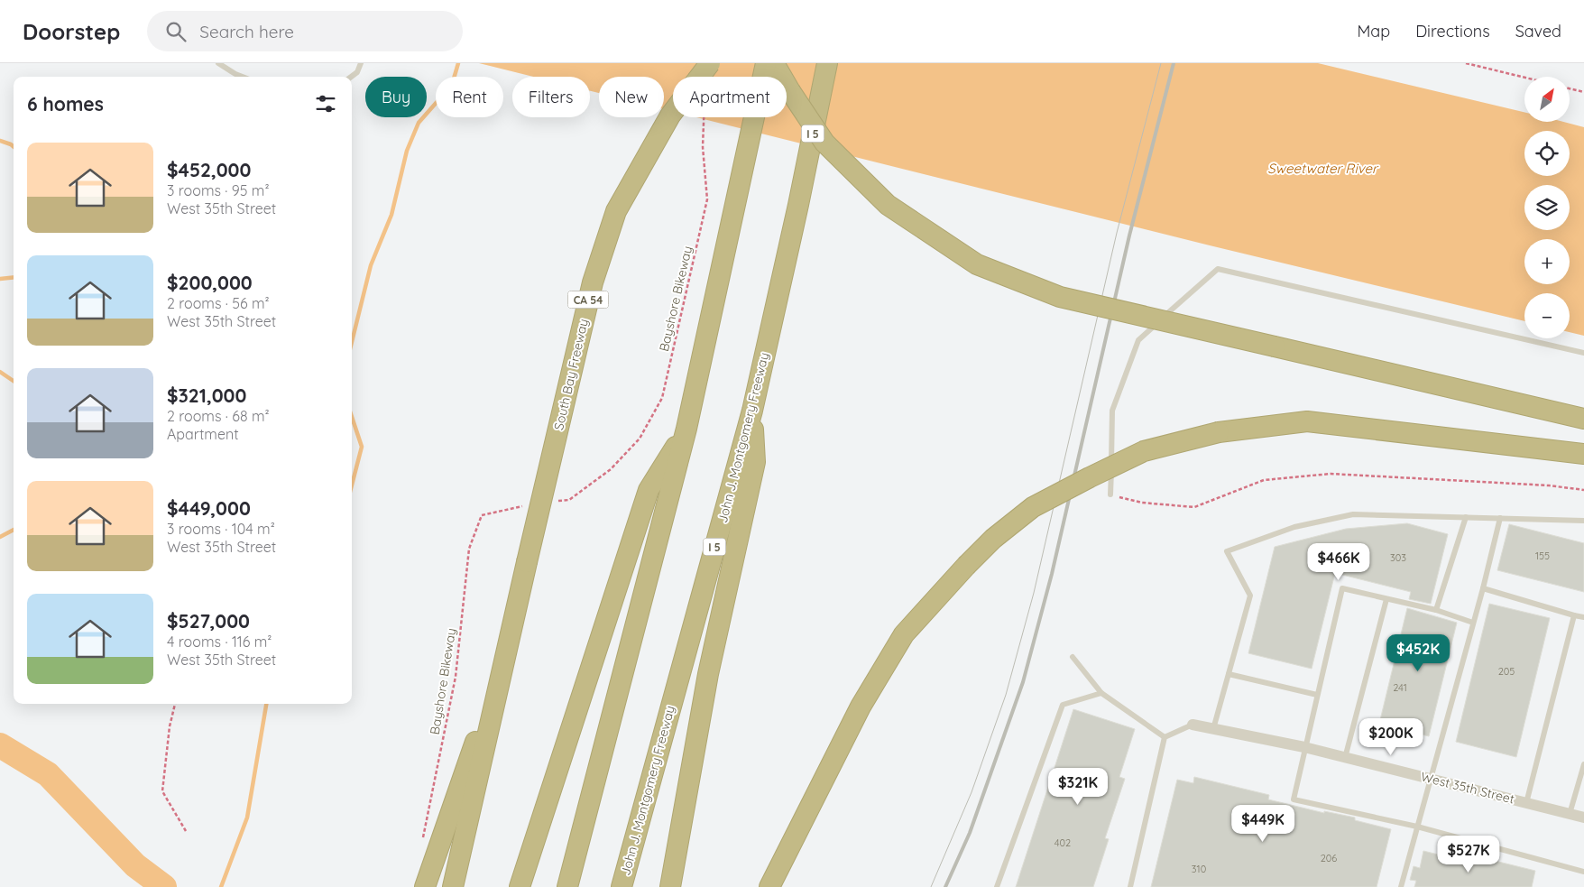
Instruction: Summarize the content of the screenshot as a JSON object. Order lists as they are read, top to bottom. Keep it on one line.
{"streets":{"highway":["I 5","CA 54","South Bay Freeway","John J. Montgomery Freeway"],"street":["West 35th Street"],"path":["Bayshore Bikeway"]},"water":["Sweetwater River"],"house_numbers":["155","303","205","241","402","206","310"],"north":"top right","page":{"header":"Doorstep","search":"Search here","nav":["Map","Directions","Saved"],"map_buttons":["+","−"],"chip":["Buy","Rent","Filters","New","Apartment"],"heading":"6 homes","list":[{"name":"$452,000","note":"3 rooms · 95 m² · West 35th Street"},{"name":"$200,000","note":"2 rooms · 56 m² · West 35th Street"},{"name":"$321,000","note":"2 rooms · 68 m² · Apartment"},{"name":"$449,000","note":"3 rooms · 104 m² · West 35th Street"},{"name":"$527,000","note":"4 rooms · 116 m² · West 35th Street"}],"price":["$466K","$452K","$200K","$321K","$449K","$527K"]}}
